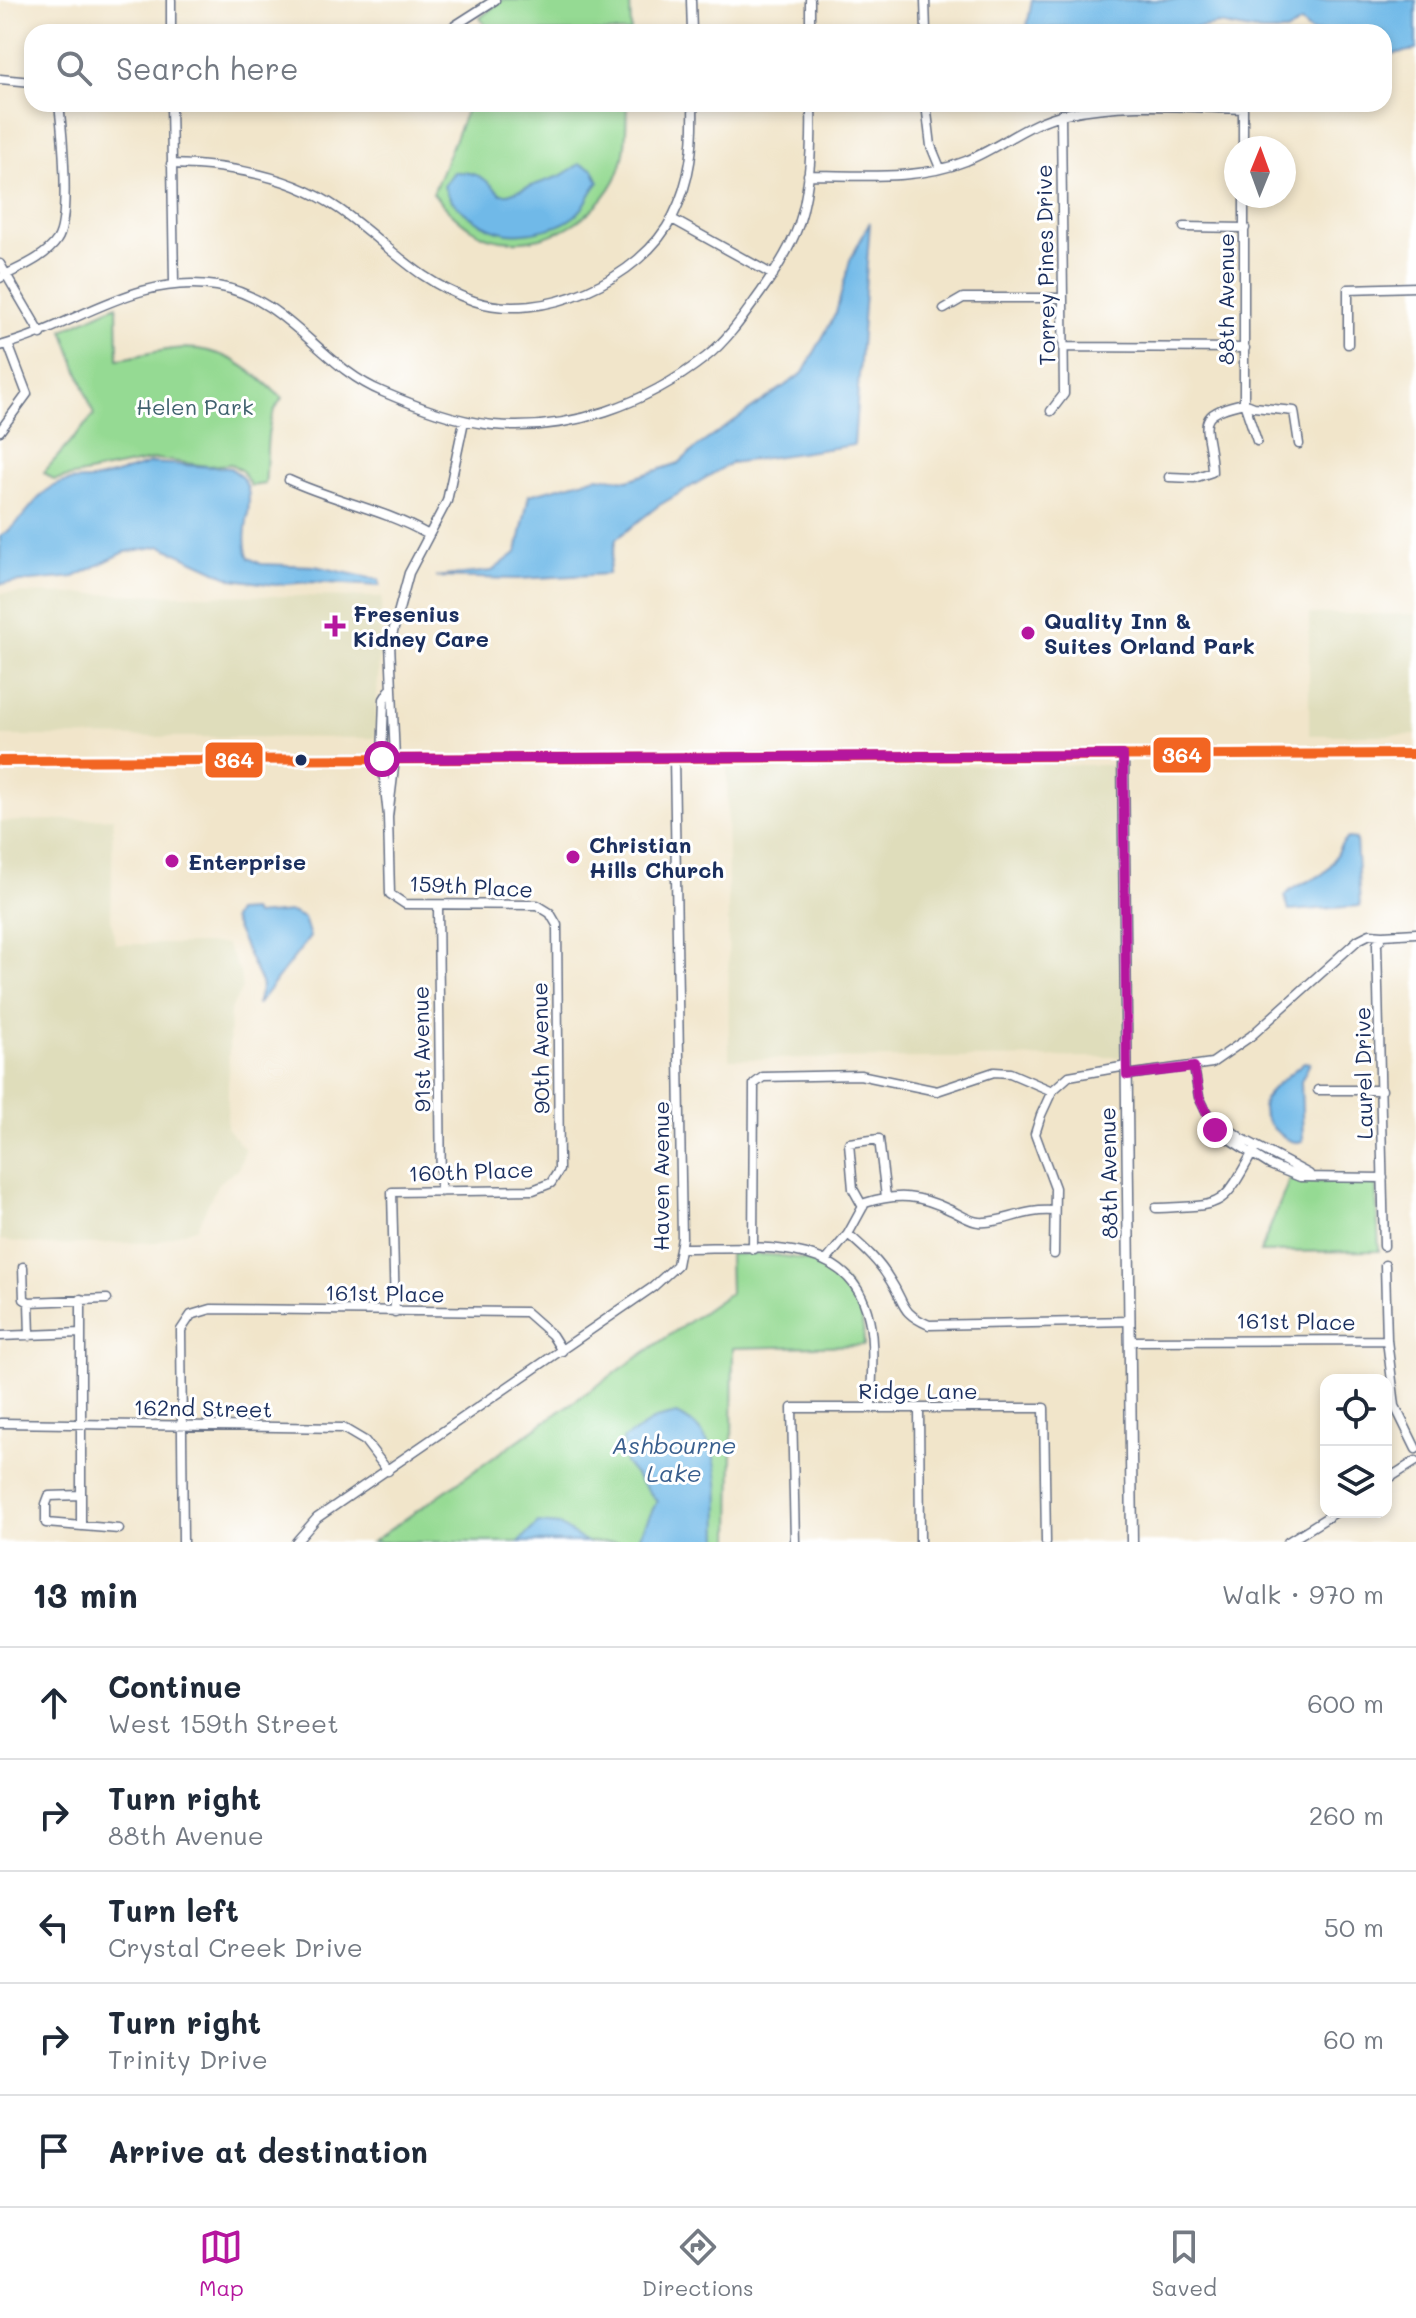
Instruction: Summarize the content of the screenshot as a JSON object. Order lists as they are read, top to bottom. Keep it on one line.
{"streets":{"street":["Torrey Pines Drive","88th Avenue","159th Place","90th Avenue","91st Avenue","Laurel Drive","160th Place","Haven Avenue","161st Place","Ridge Lane","162nd Street"]},"crossings":[["88th Avenue","161st Place"],["159th Place","90th Avenue"],["159th Place","91st Avenue"],["90th Avenue","160th Place"],["91st Avenue","160th Place"],["160th Place","161st Place"],["Haven Avenue","161st Place"],["Haven Avenue","162nd Street"],["161st Place","162nd Street"]],"water":["Ashbourne Lake"],"parks":["Helen Park"],"places":{"health":["Fresenius Kidney Care"],"other":["Quality Inn & Suites Orland Park","Christian Hills Church","Enterprise"]},"lines":["transit line 364"],"north":"top","page":{"search":"Search here","heading":["13 min","Walk · 970 m"],"list":[["Continue","West 159th Street","600 m"],["Turn right","88th Avenue","260 m"],["Turn left","Crystal Creek Drive","50 m"],["Turn right","Trinity Drive","60 m"],"Arrive at destination"],"nav":["Map","Directions","Saved"]}}
